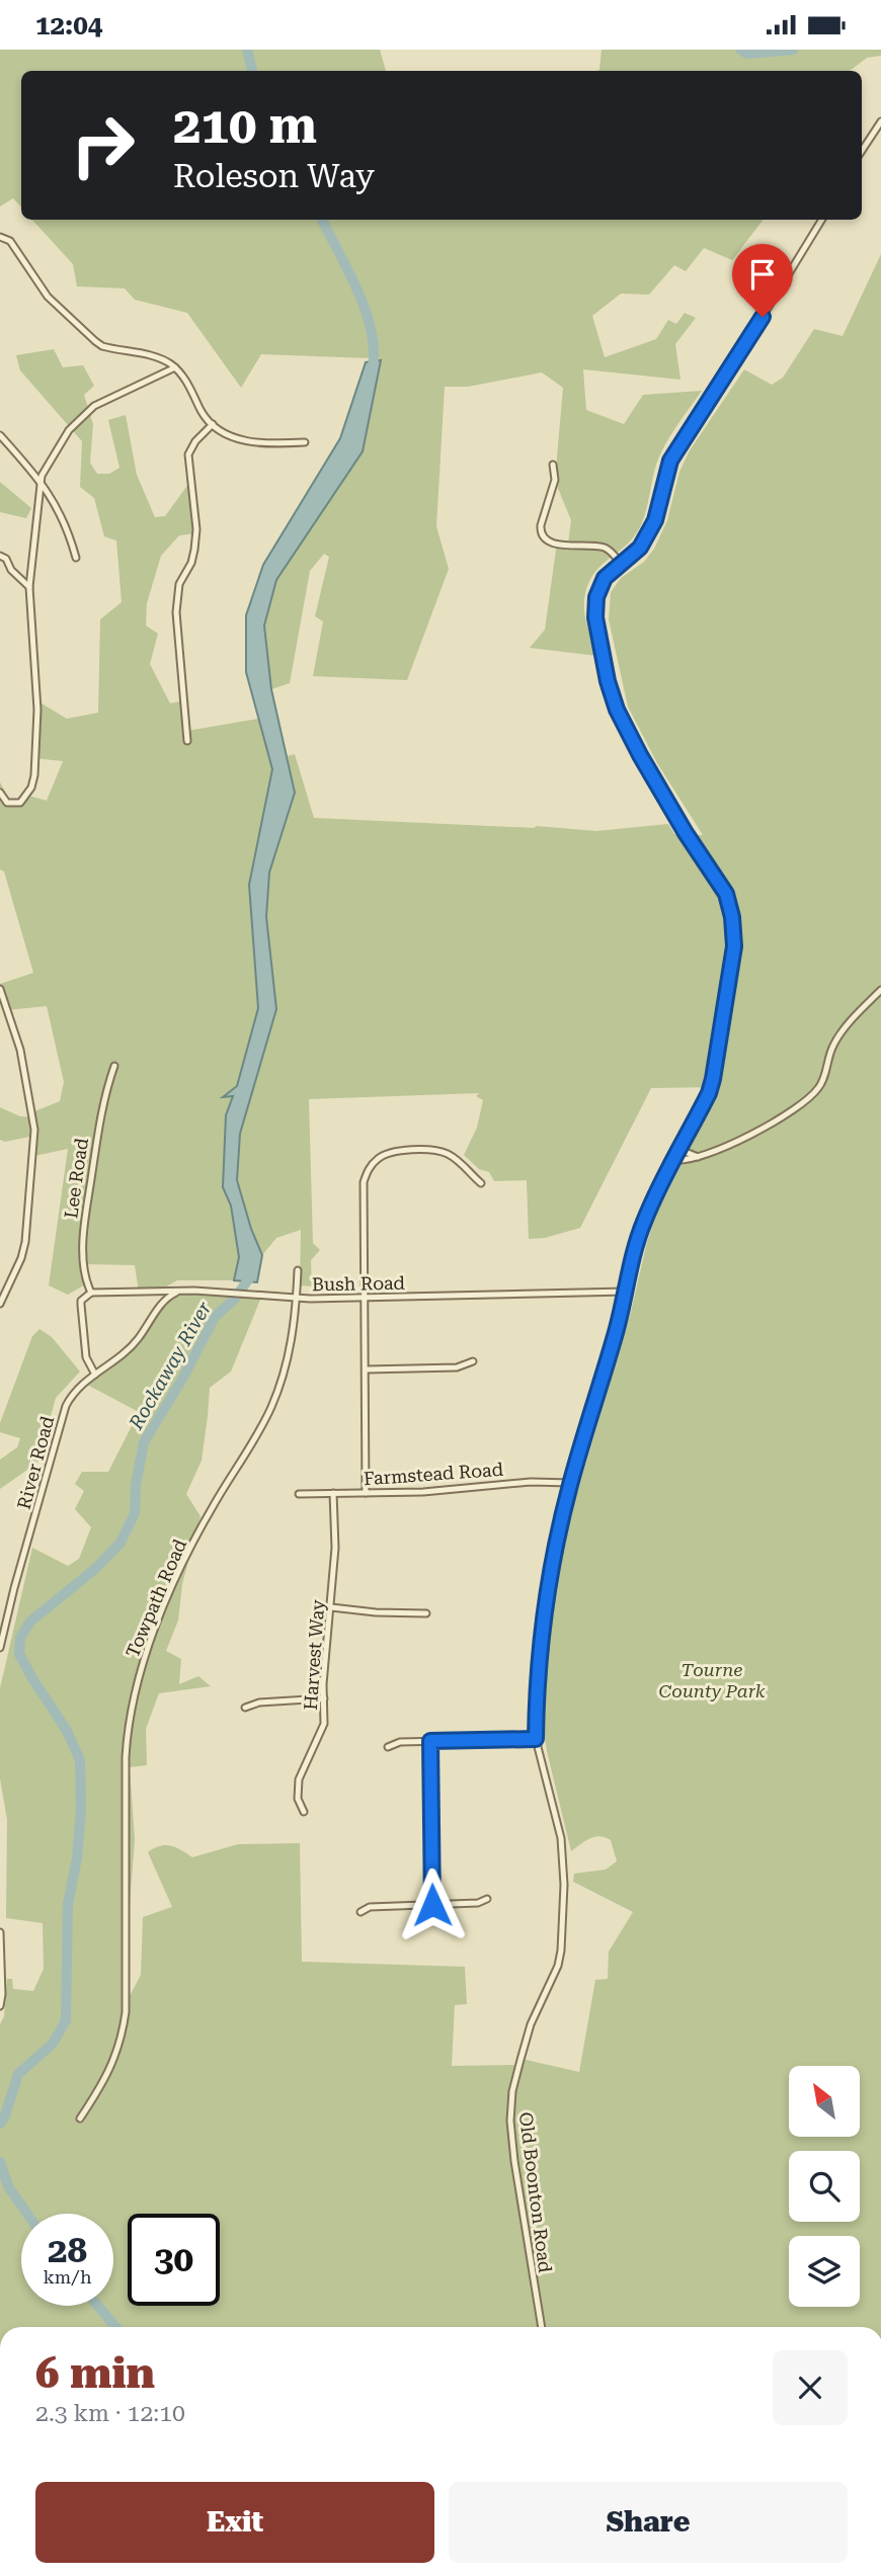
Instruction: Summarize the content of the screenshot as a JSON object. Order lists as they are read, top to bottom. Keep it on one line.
{"streets":{"street":["Lee Road","Bush Road","River Road","Farmstead Road","Towpath Road","Harvest Way","Old Boonton Road"]},"crossings":[["Lee Road","Bush Road"],["Lee Road","River Road"],["Bush Road","River Road"],["Bush Road","Towpath Road"],["Bush Road","Old Boonton Road"],["Farmstead Road","Harvest Way"],["Farmstead Road","Old Boonton Road"]],"water":["Rockaway River"],"parks":["Tourne County Park"],"north":"top left","page":{"status":"12:04","turn":["210 m","Roleson Way"],"speed":"28 km/h","limit":"30","heading":["6 min","2.3 km · 12:10"],"buttons":["Exit","Share"]}}
